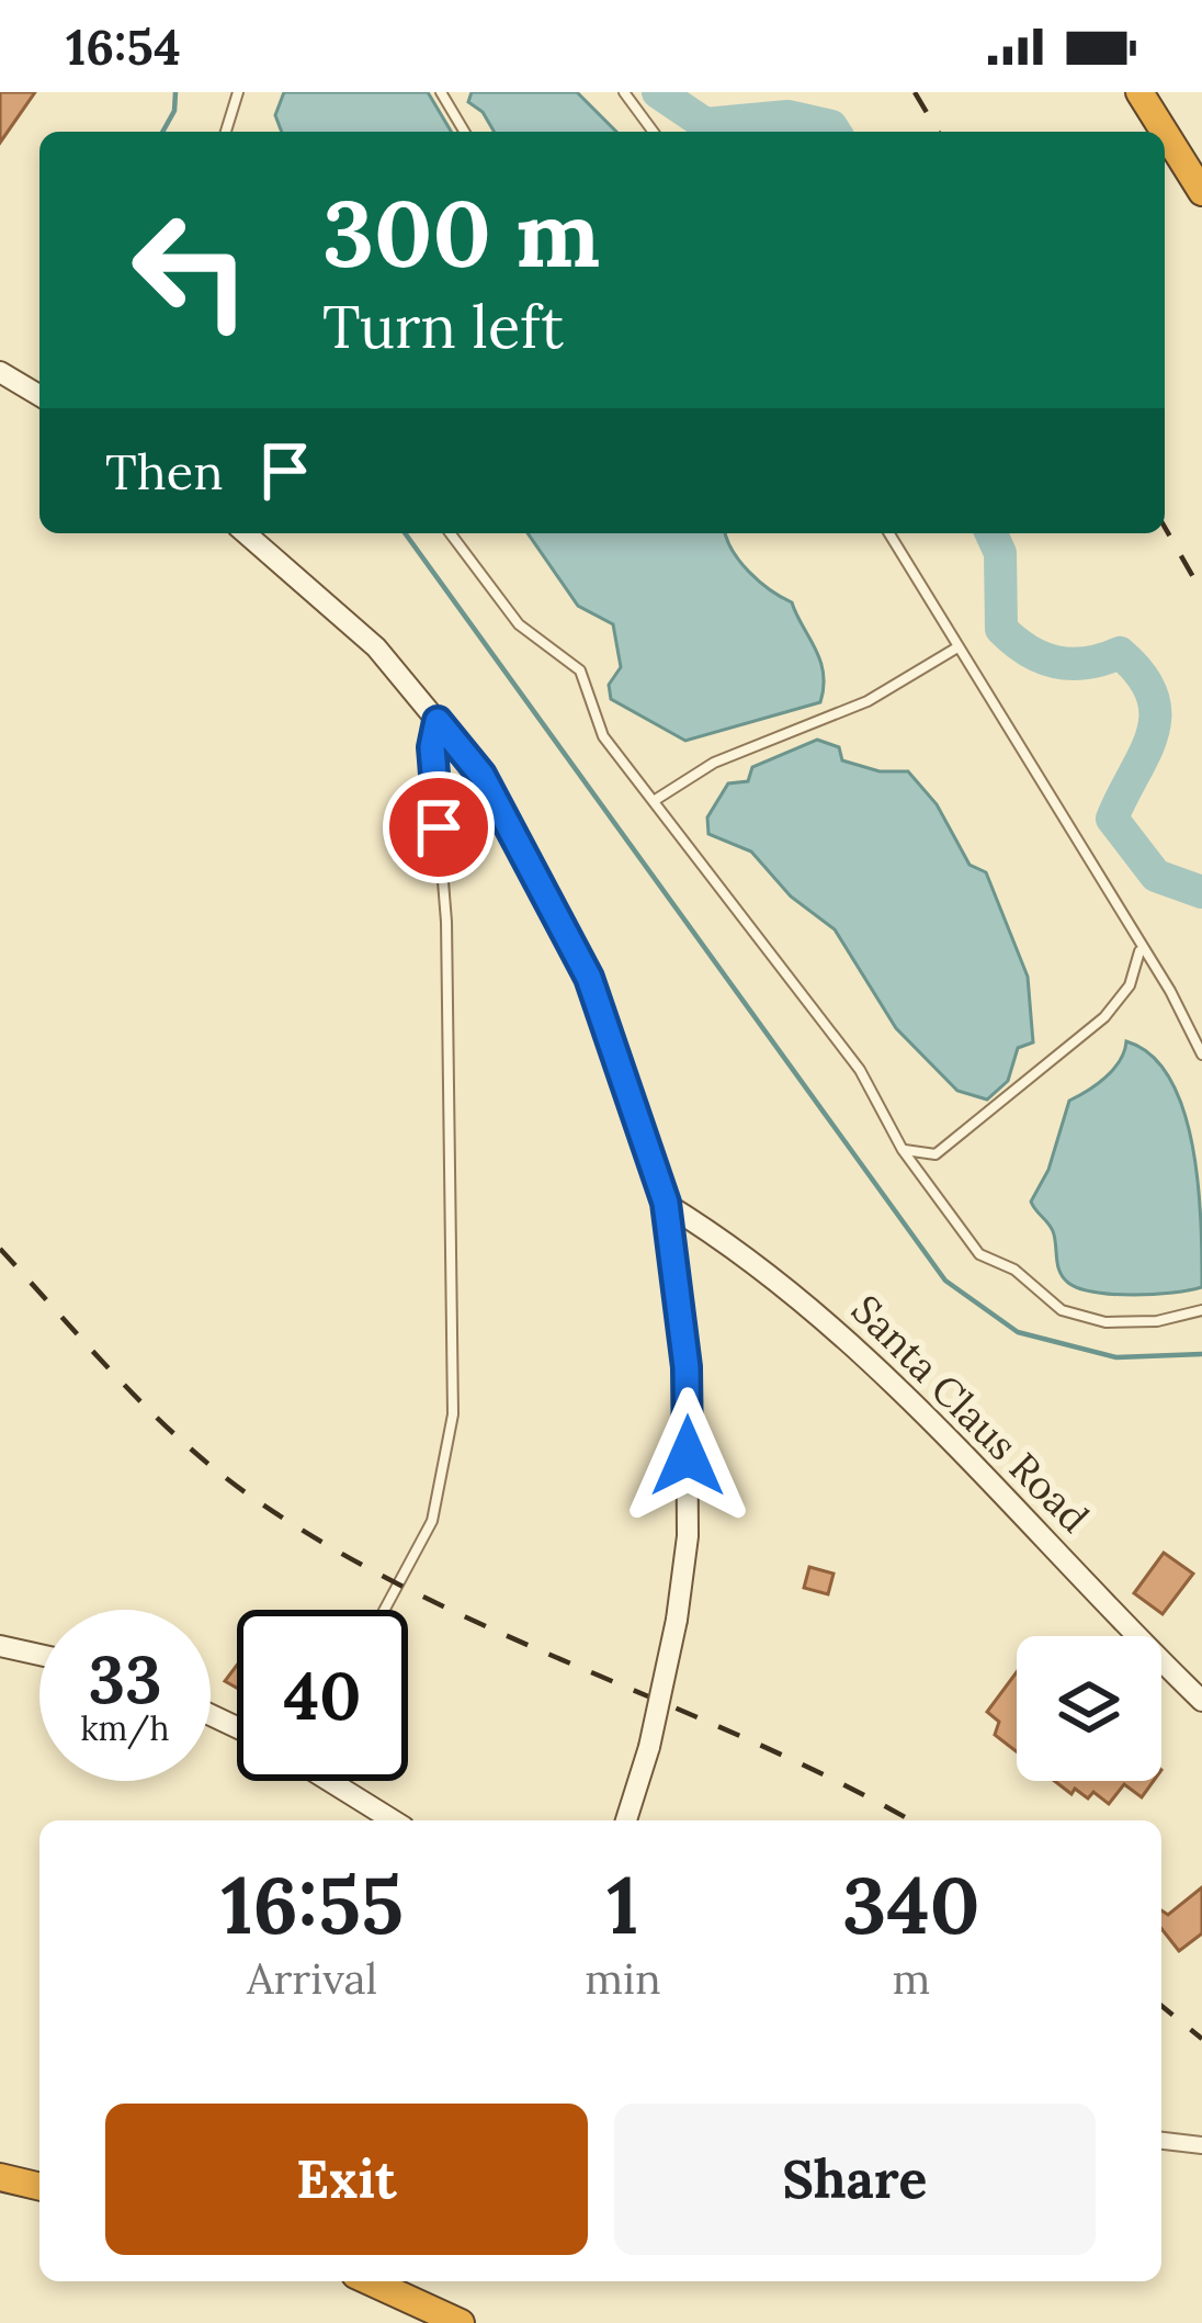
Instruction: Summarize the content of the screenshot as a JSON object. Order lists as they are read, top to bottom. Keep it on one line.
{"streets":{"street":["Santa Claus Road"]},"page":{"status":"16:54","turn":["300 m","Turn left"],"then":"Then","speed":"33 km/h","limit":"40","eta":["16:55","Arrival","1","min","340","m"],"buttons":["Exit","Share"]}}
